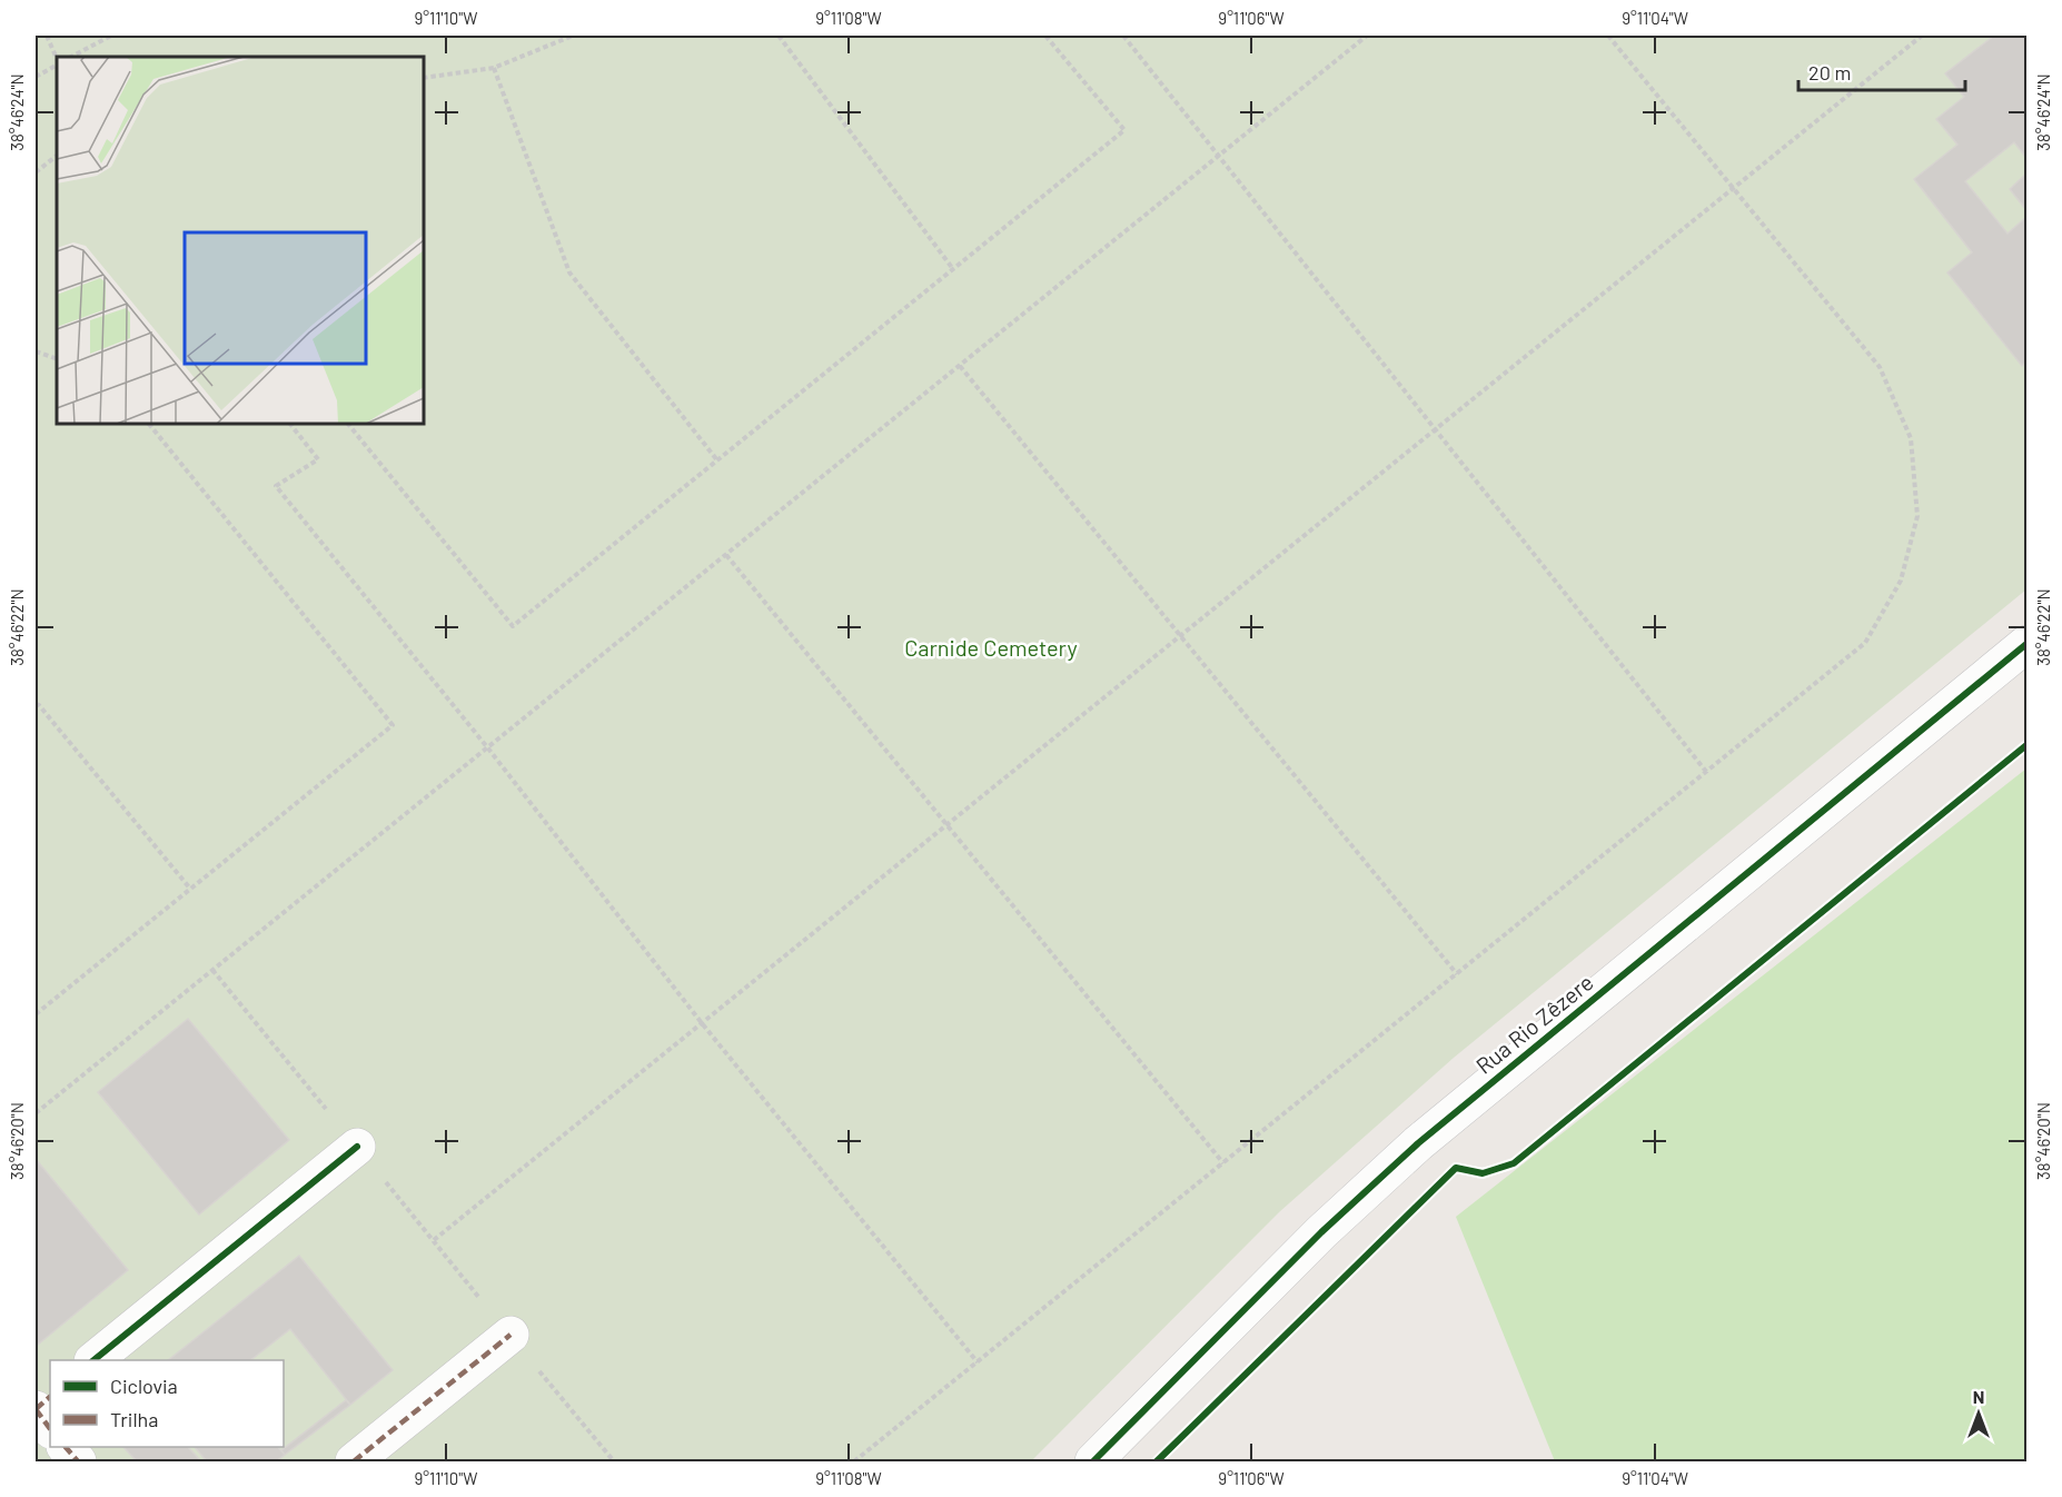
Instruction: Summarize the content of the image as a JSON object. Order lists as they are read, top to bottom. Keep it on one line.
{"streets":{"street":["Rua Rio Zêzere"]},"parks":["Carnide Cemetery"],"legend":["Ciclovia","Trilha"],"scale_bar":"20 m","north":"top","coordinates":["9°11'10\"W","9°11'08\"W","9°11'06\"W","9°11'04\"W","38°46'24\"N","38°46'22\"N","38°46'20\"N"]}
